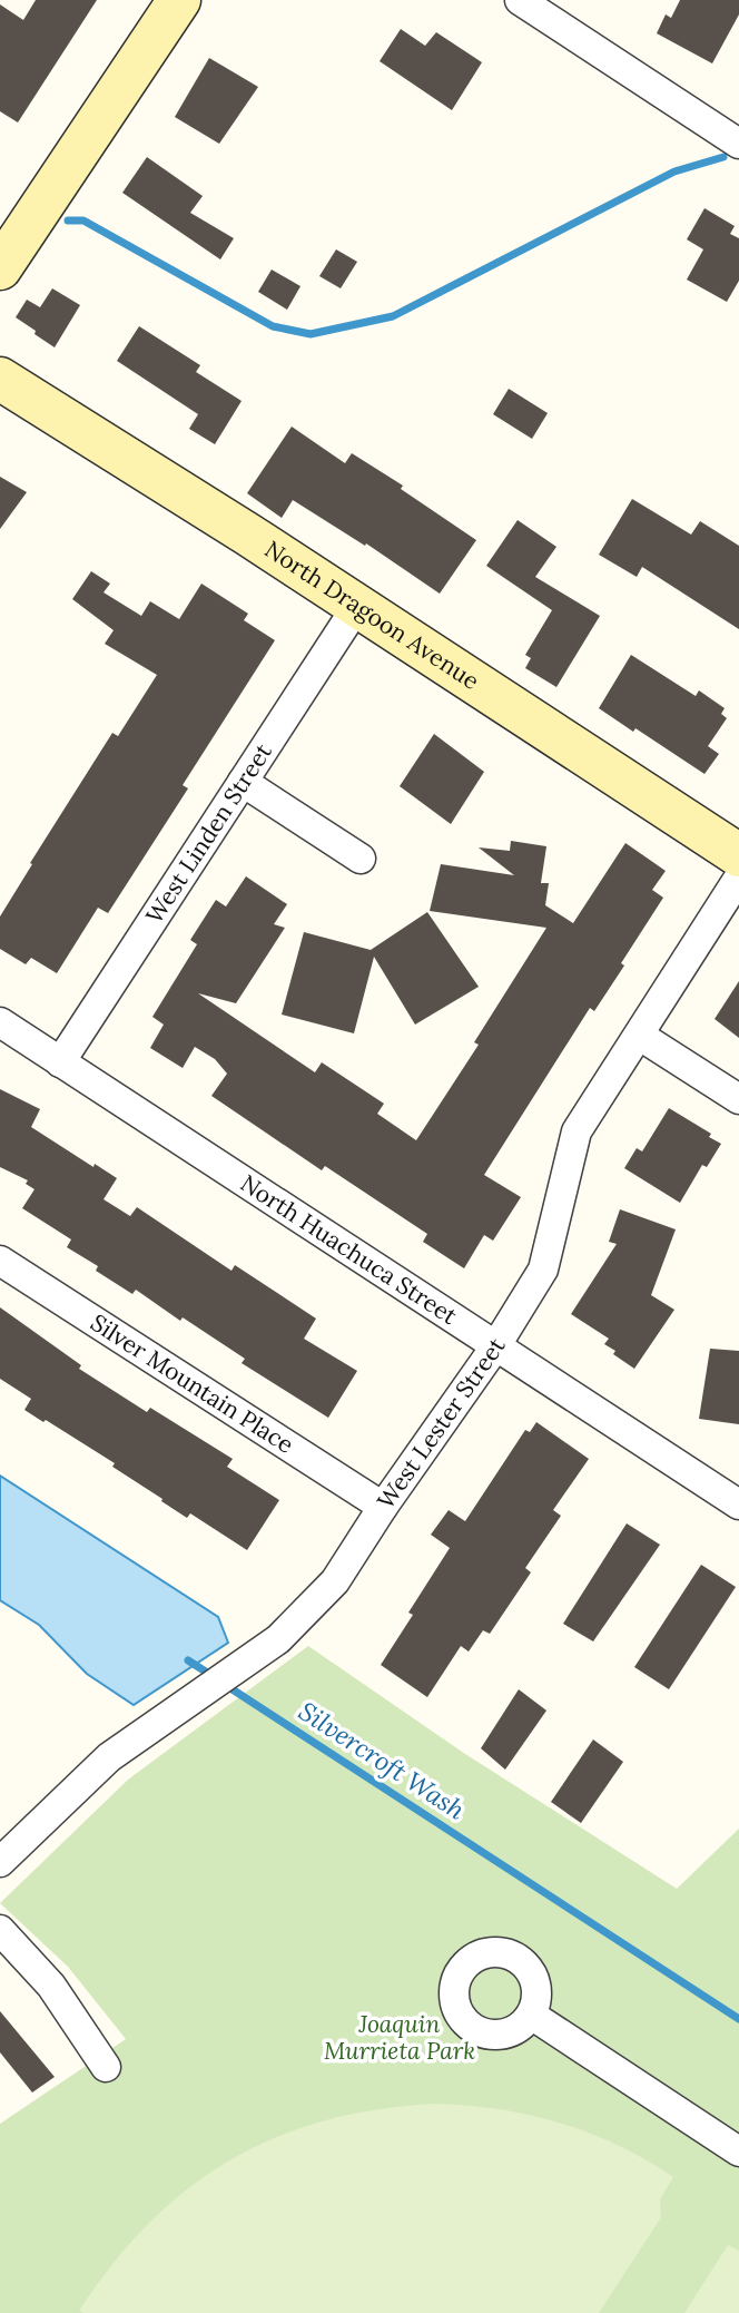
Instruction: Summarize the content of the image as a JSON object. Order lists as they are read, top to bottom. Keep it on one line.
{"streets":{"street":["North Dragoon Avenue","West Linden Street","North Huachuca Street","Silver Mountain Place","West Lester Street"]},"crossings":[["North Dragoon Avenue","West Linden Street"],["West Linden Street","North Huachuca Street"],["North Huachuca Street","West Lester Street"],["Silver Mountain Place","West Lester Street"]],"water":["Silvercroft Wash"],"parks":["Joaquin Murrieta Park"]}
